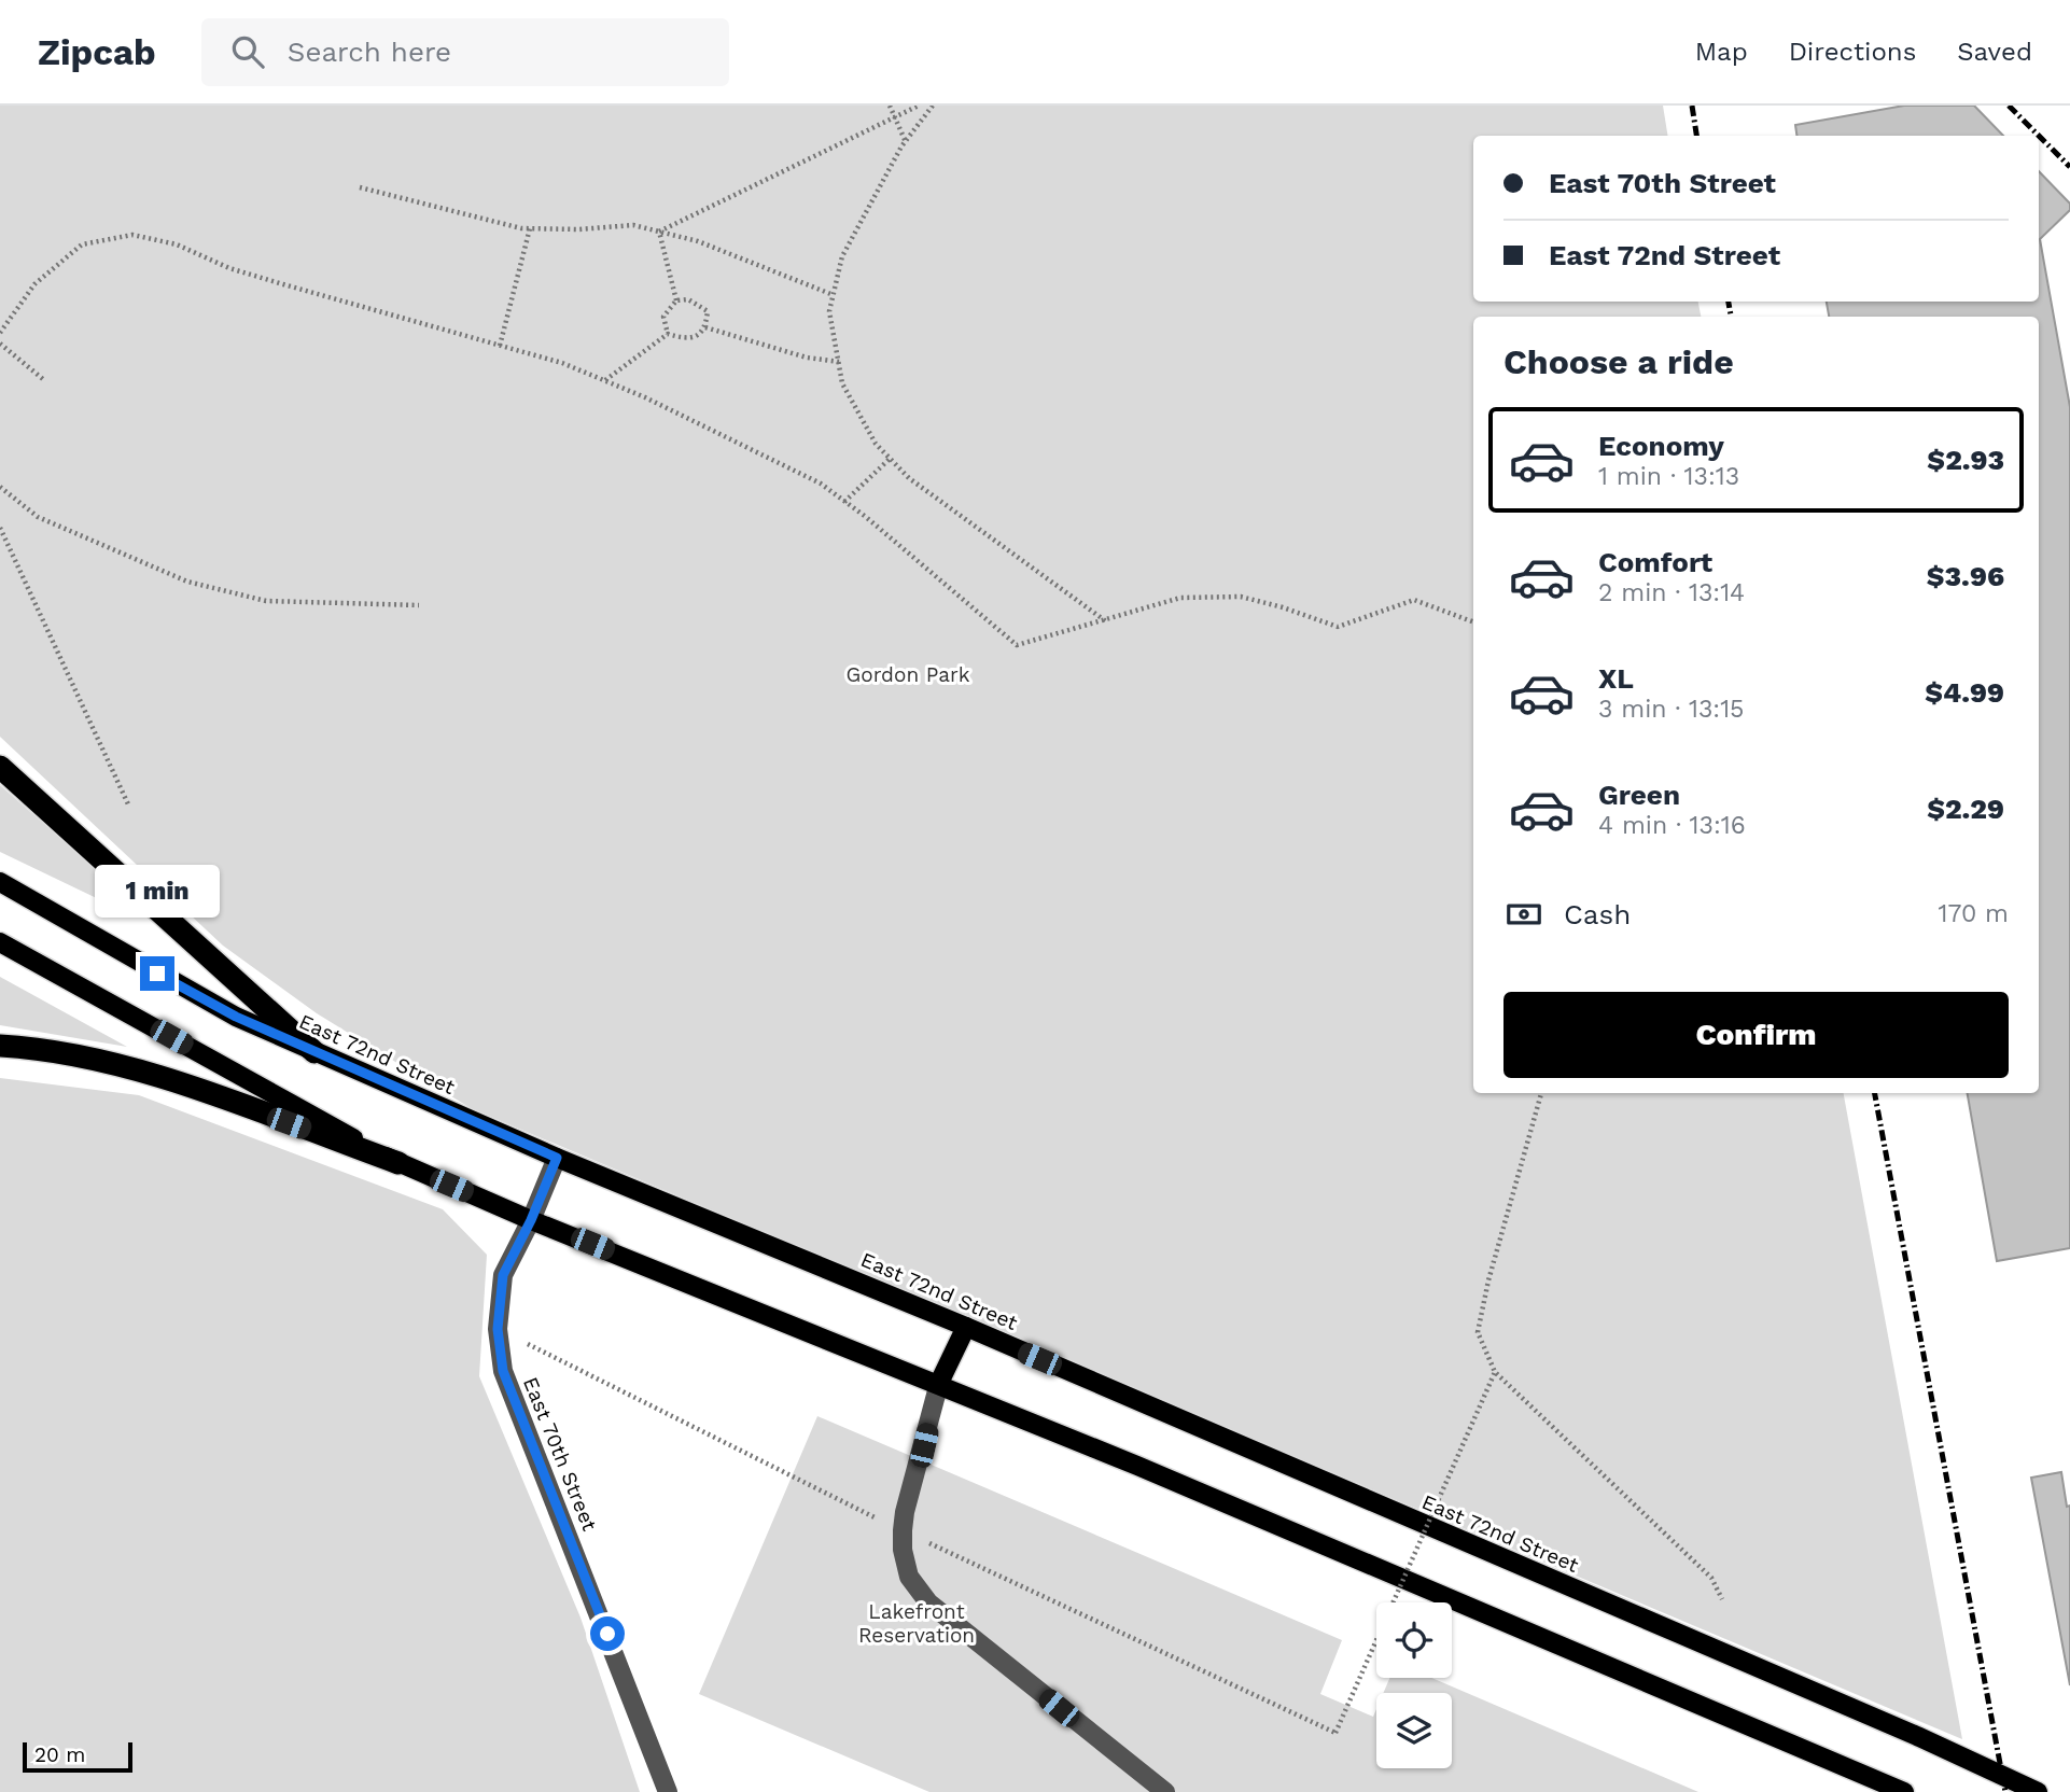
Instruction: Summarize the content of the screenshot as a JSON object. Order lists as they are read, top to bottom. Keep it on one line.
{"streets":{"main road":["East 72nd Street"],"street":["East 70th Street"]},"crossings":[["East 72nd Street","East 70th Street"]],"parks":["Gordon Park","Lakefront Reservation"],"scale_bar":"20 m","page":{"header":"Zipcab","search":"Search here","nav":["Map","Directions","Saved"],"banner":["East 70th Street","East 72nd Street"],"heading":"Choose a ride","list":[{"name":"Economy","note":"1 min · 13:13","value":"$2.93"},{"name":"Comfort","note":"2 min · 13:14","value":"$3.96"},{"name":"XL","note":"3 min · 13:15","value":"$4.99"},{"name":"Green","note":"4 min · 13:16","value":"$2.29"}],"bubble":"1 min","pay":["Cash","170 m"],"buttons":"Confirm","scale":"20 m"}}
